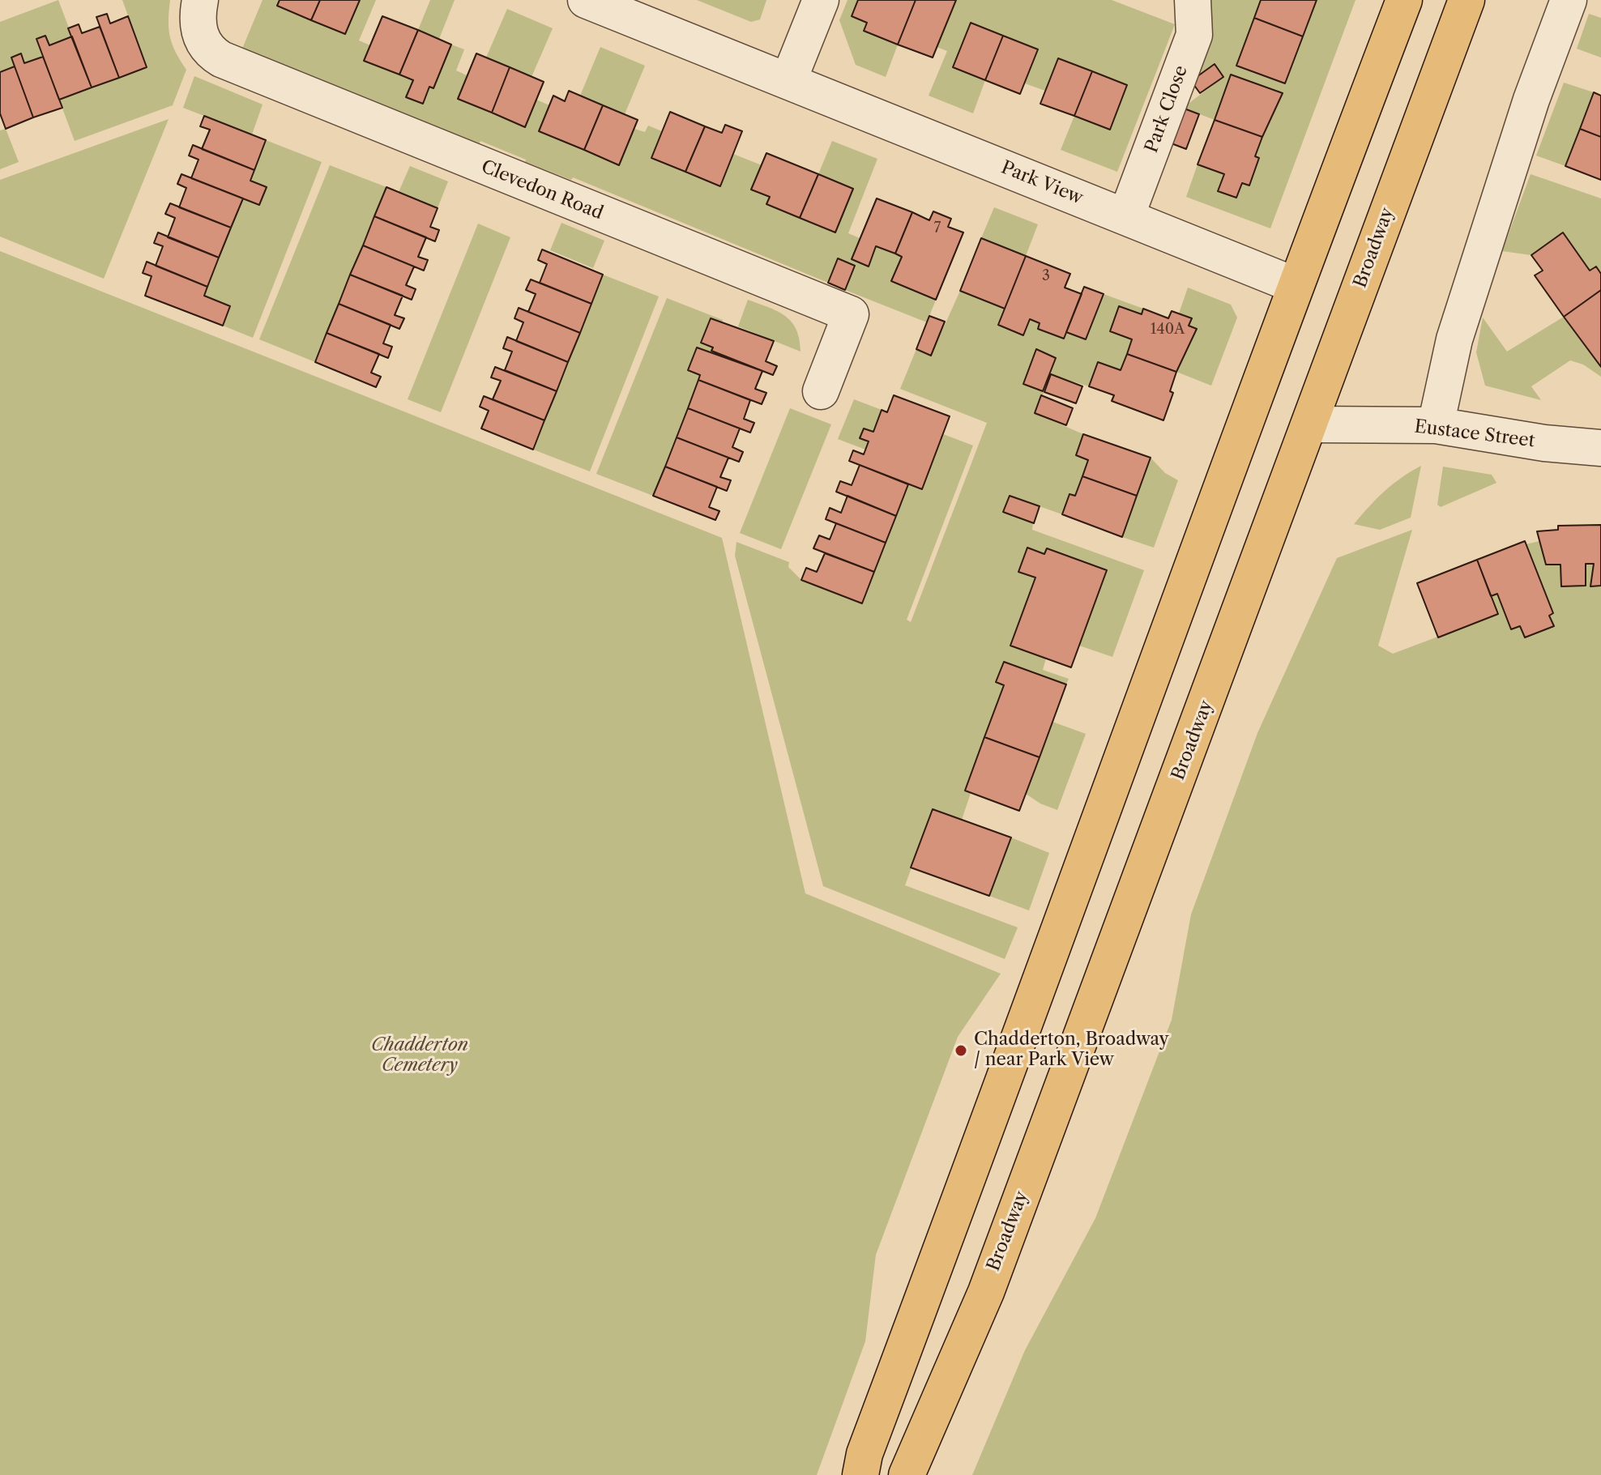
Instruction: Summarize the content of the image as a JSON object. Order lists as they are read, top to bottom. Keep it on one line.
{"streets":{"highway":["Broadway"],"street":["Park Close","Park View","Clevedon Road","Eustace Street"]},"crossings":[["Park Close","Park View"],["Broadway","Eustace Street"]],"parks":["Chadderton Cemetery"],"places":["Chadderton, Broadway / near Park View"],"house_numbers":["7","3","140A"]}
